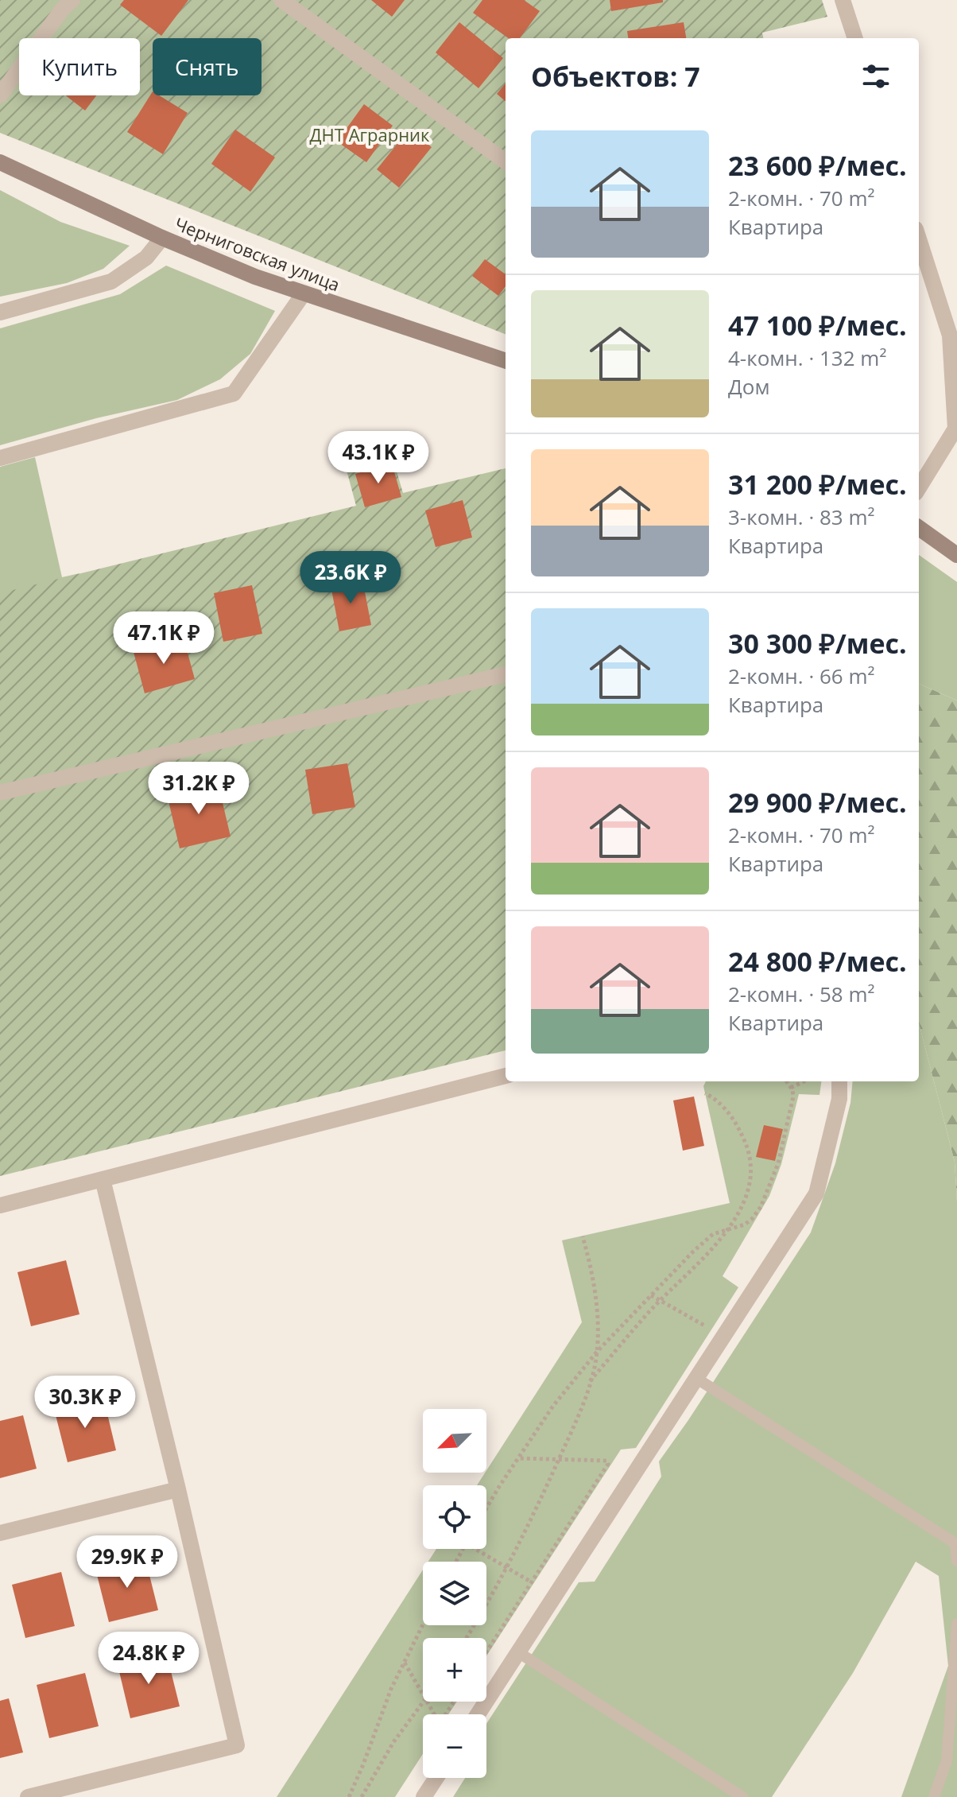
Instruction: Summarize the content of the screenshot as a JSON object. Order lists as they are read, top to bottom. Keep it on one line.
{"streets":{"street":["Черниговская улица"]},"parks":["ДНТ Аграрник"],"north":"bottom left","page":{"chip":["Купить","Снять"],"heading":"Объектов: 7","list":[{"name":"23 600 ₽/мес.","note":"2-комн. · 70 m² · Квартира"},{"name":"47 100 ₽/мес.","note":"4-комн. · 132 m² · Дом"},{"name":"31 200 ₽/мес.","note":"3-комн. · 83 m² · Квартира"},{"name":"30 300 ₽/мес.","note":"2-комн. · 66 m² · Квартира"},{"name":"29 900 ₽/мес.","note":"2-комн. · 70 m² · Квартира"},{"name":"24 800 ₽/мес.","note":"2-комн. · 58 m² · Квартира"}],"price":["43.1K ₽","23.6K ₽","47.1K ₽","31.2K ₽","30.3K ₽","29.9K ₽","24.8K ₽"],"map_buttons":["+","−"]}}
